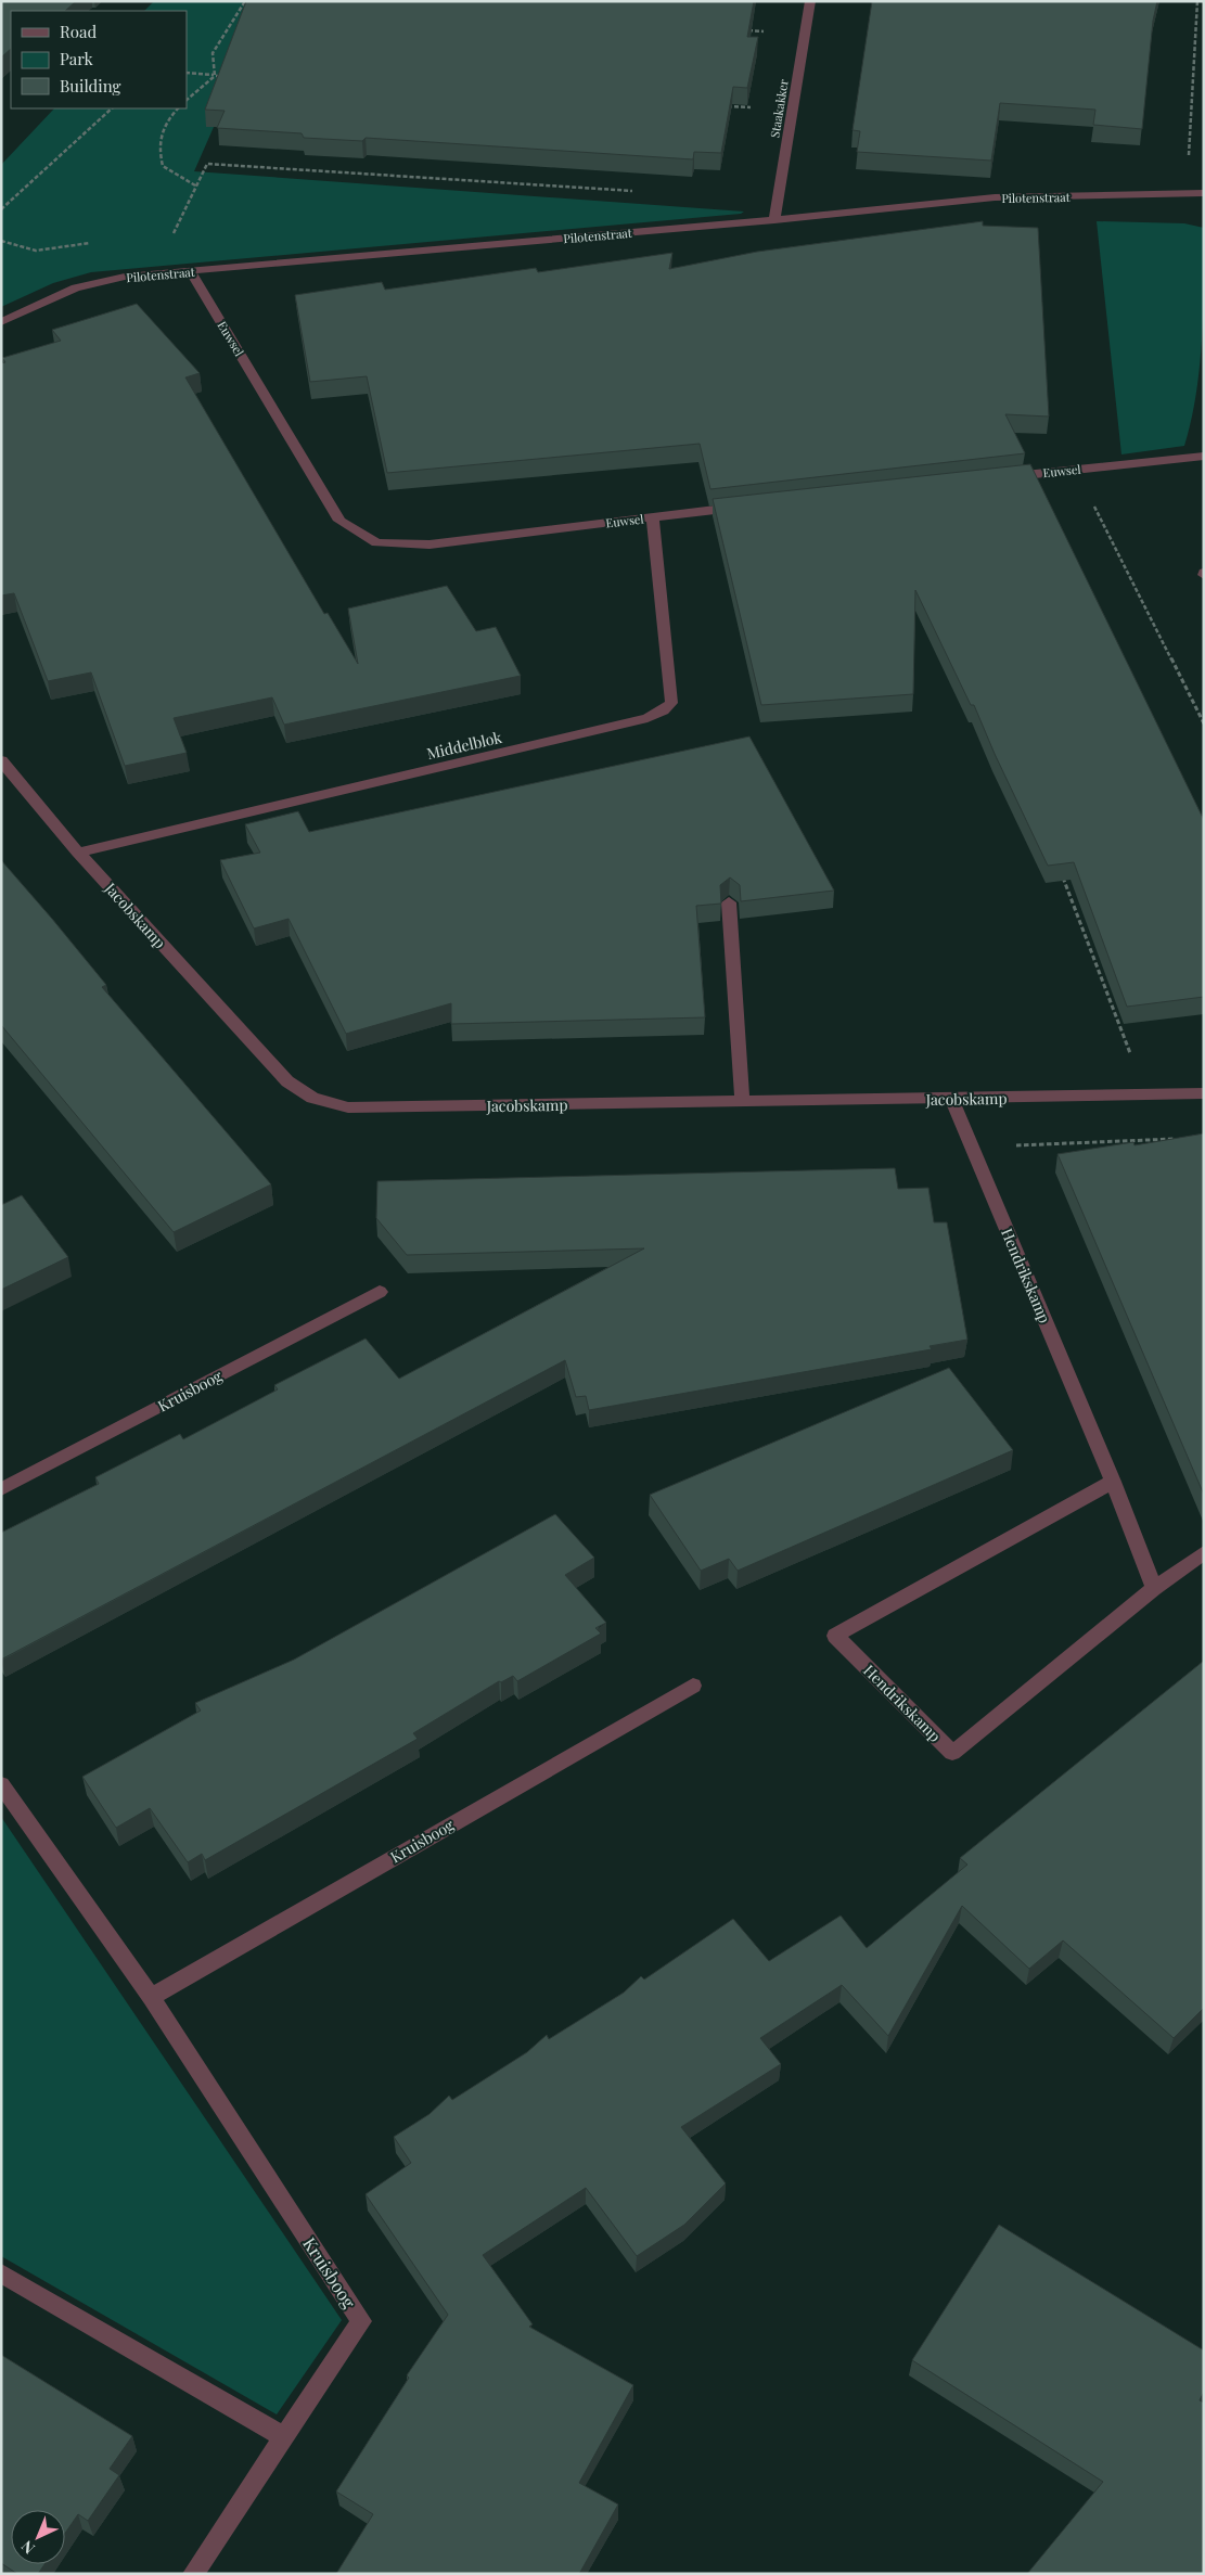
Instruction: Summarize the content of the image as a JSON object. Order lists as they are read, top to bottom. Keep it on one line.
{"streets":{"street":["Staakakker","Pilotenstraat","Euwsel","Middelblok","Jacobskamp","Hendrikskamp","Kruisboog"]},"crossings":[["Staakakker","Pilotenstraat"],["Pilotenstraat","Euwsel"],["Euwsel","Middelblok"],["Middelblok","Jacobskamp"],["Jacobskamp","Hendrikskamp"]],"legend":["Road","Park","Building"],"north":"bottom left"}
